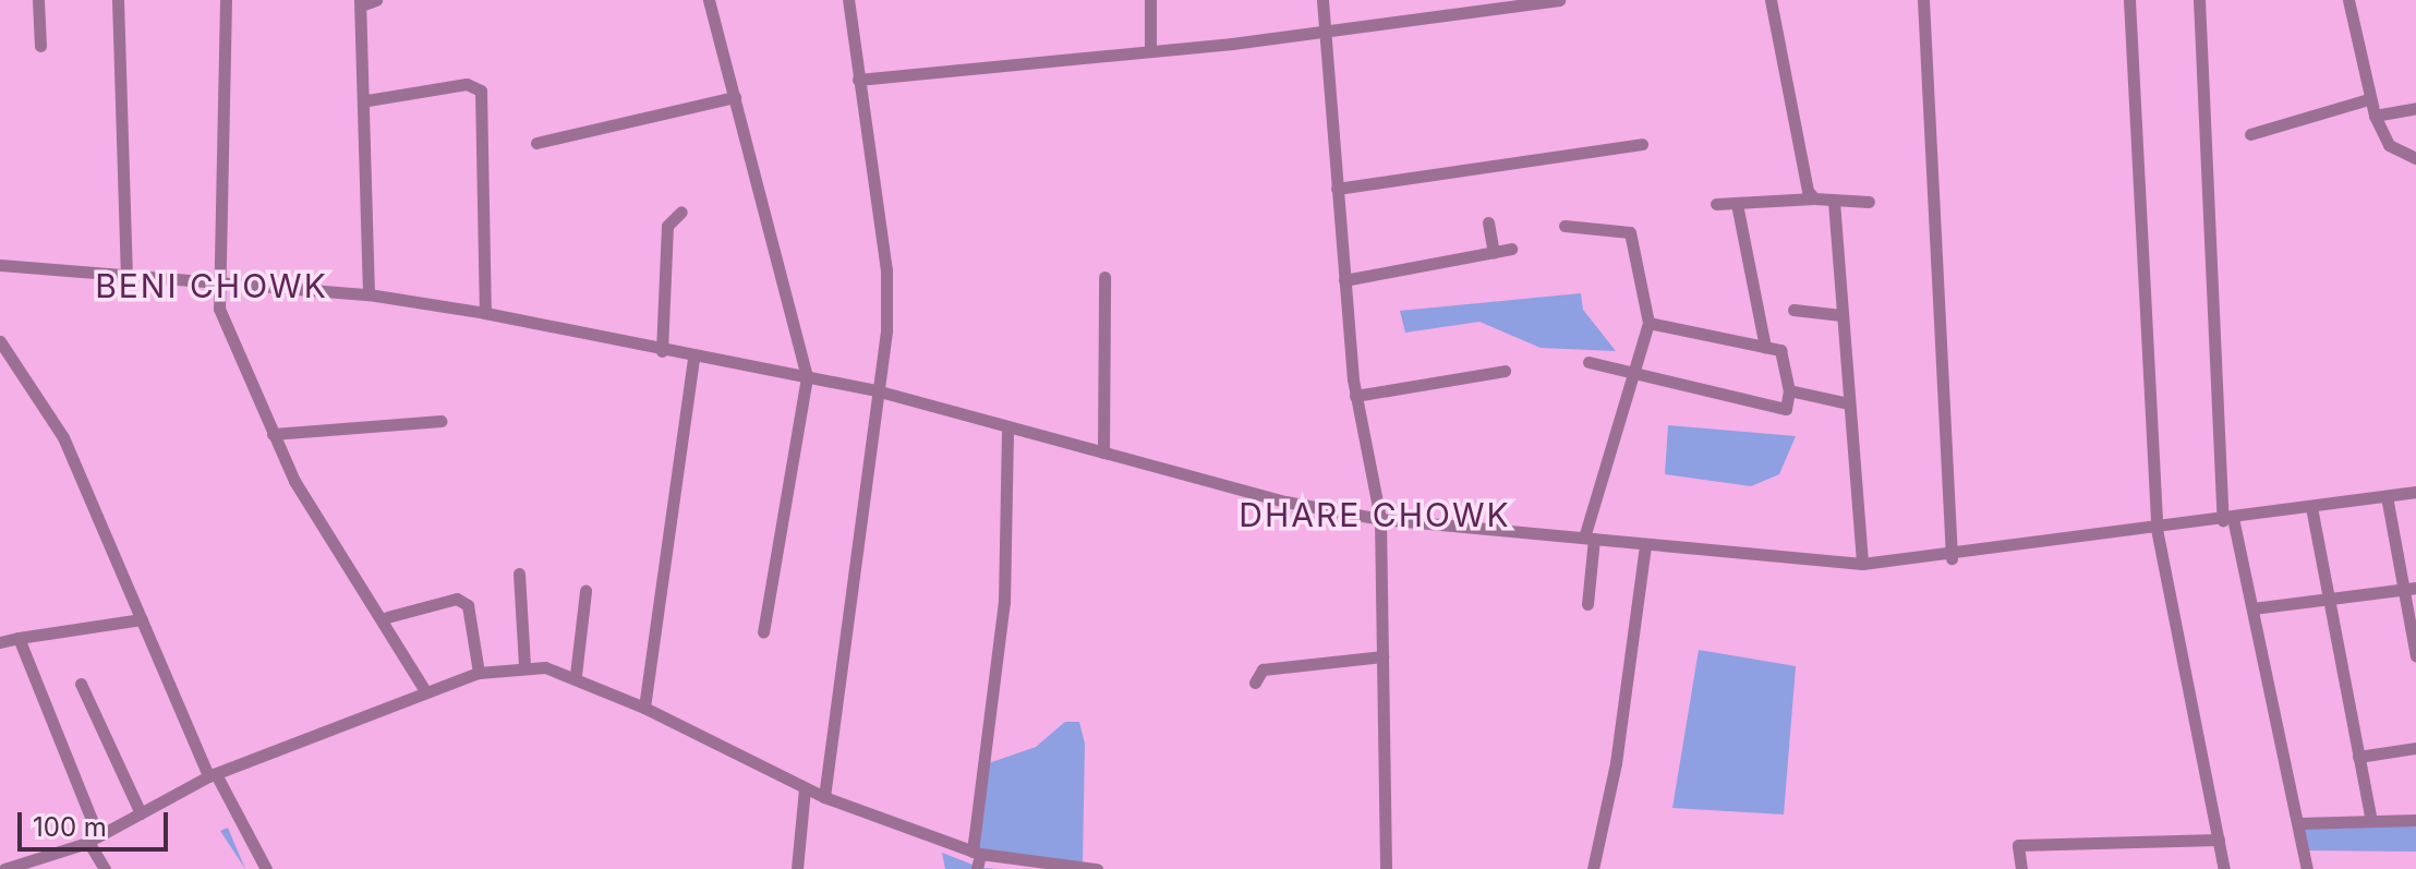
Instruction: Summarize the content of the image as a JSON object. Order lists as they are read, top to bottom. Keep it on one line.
{"districts":["BENI CHOWK","DHARE CHOWK"],"scale_bar":"100 m"}
